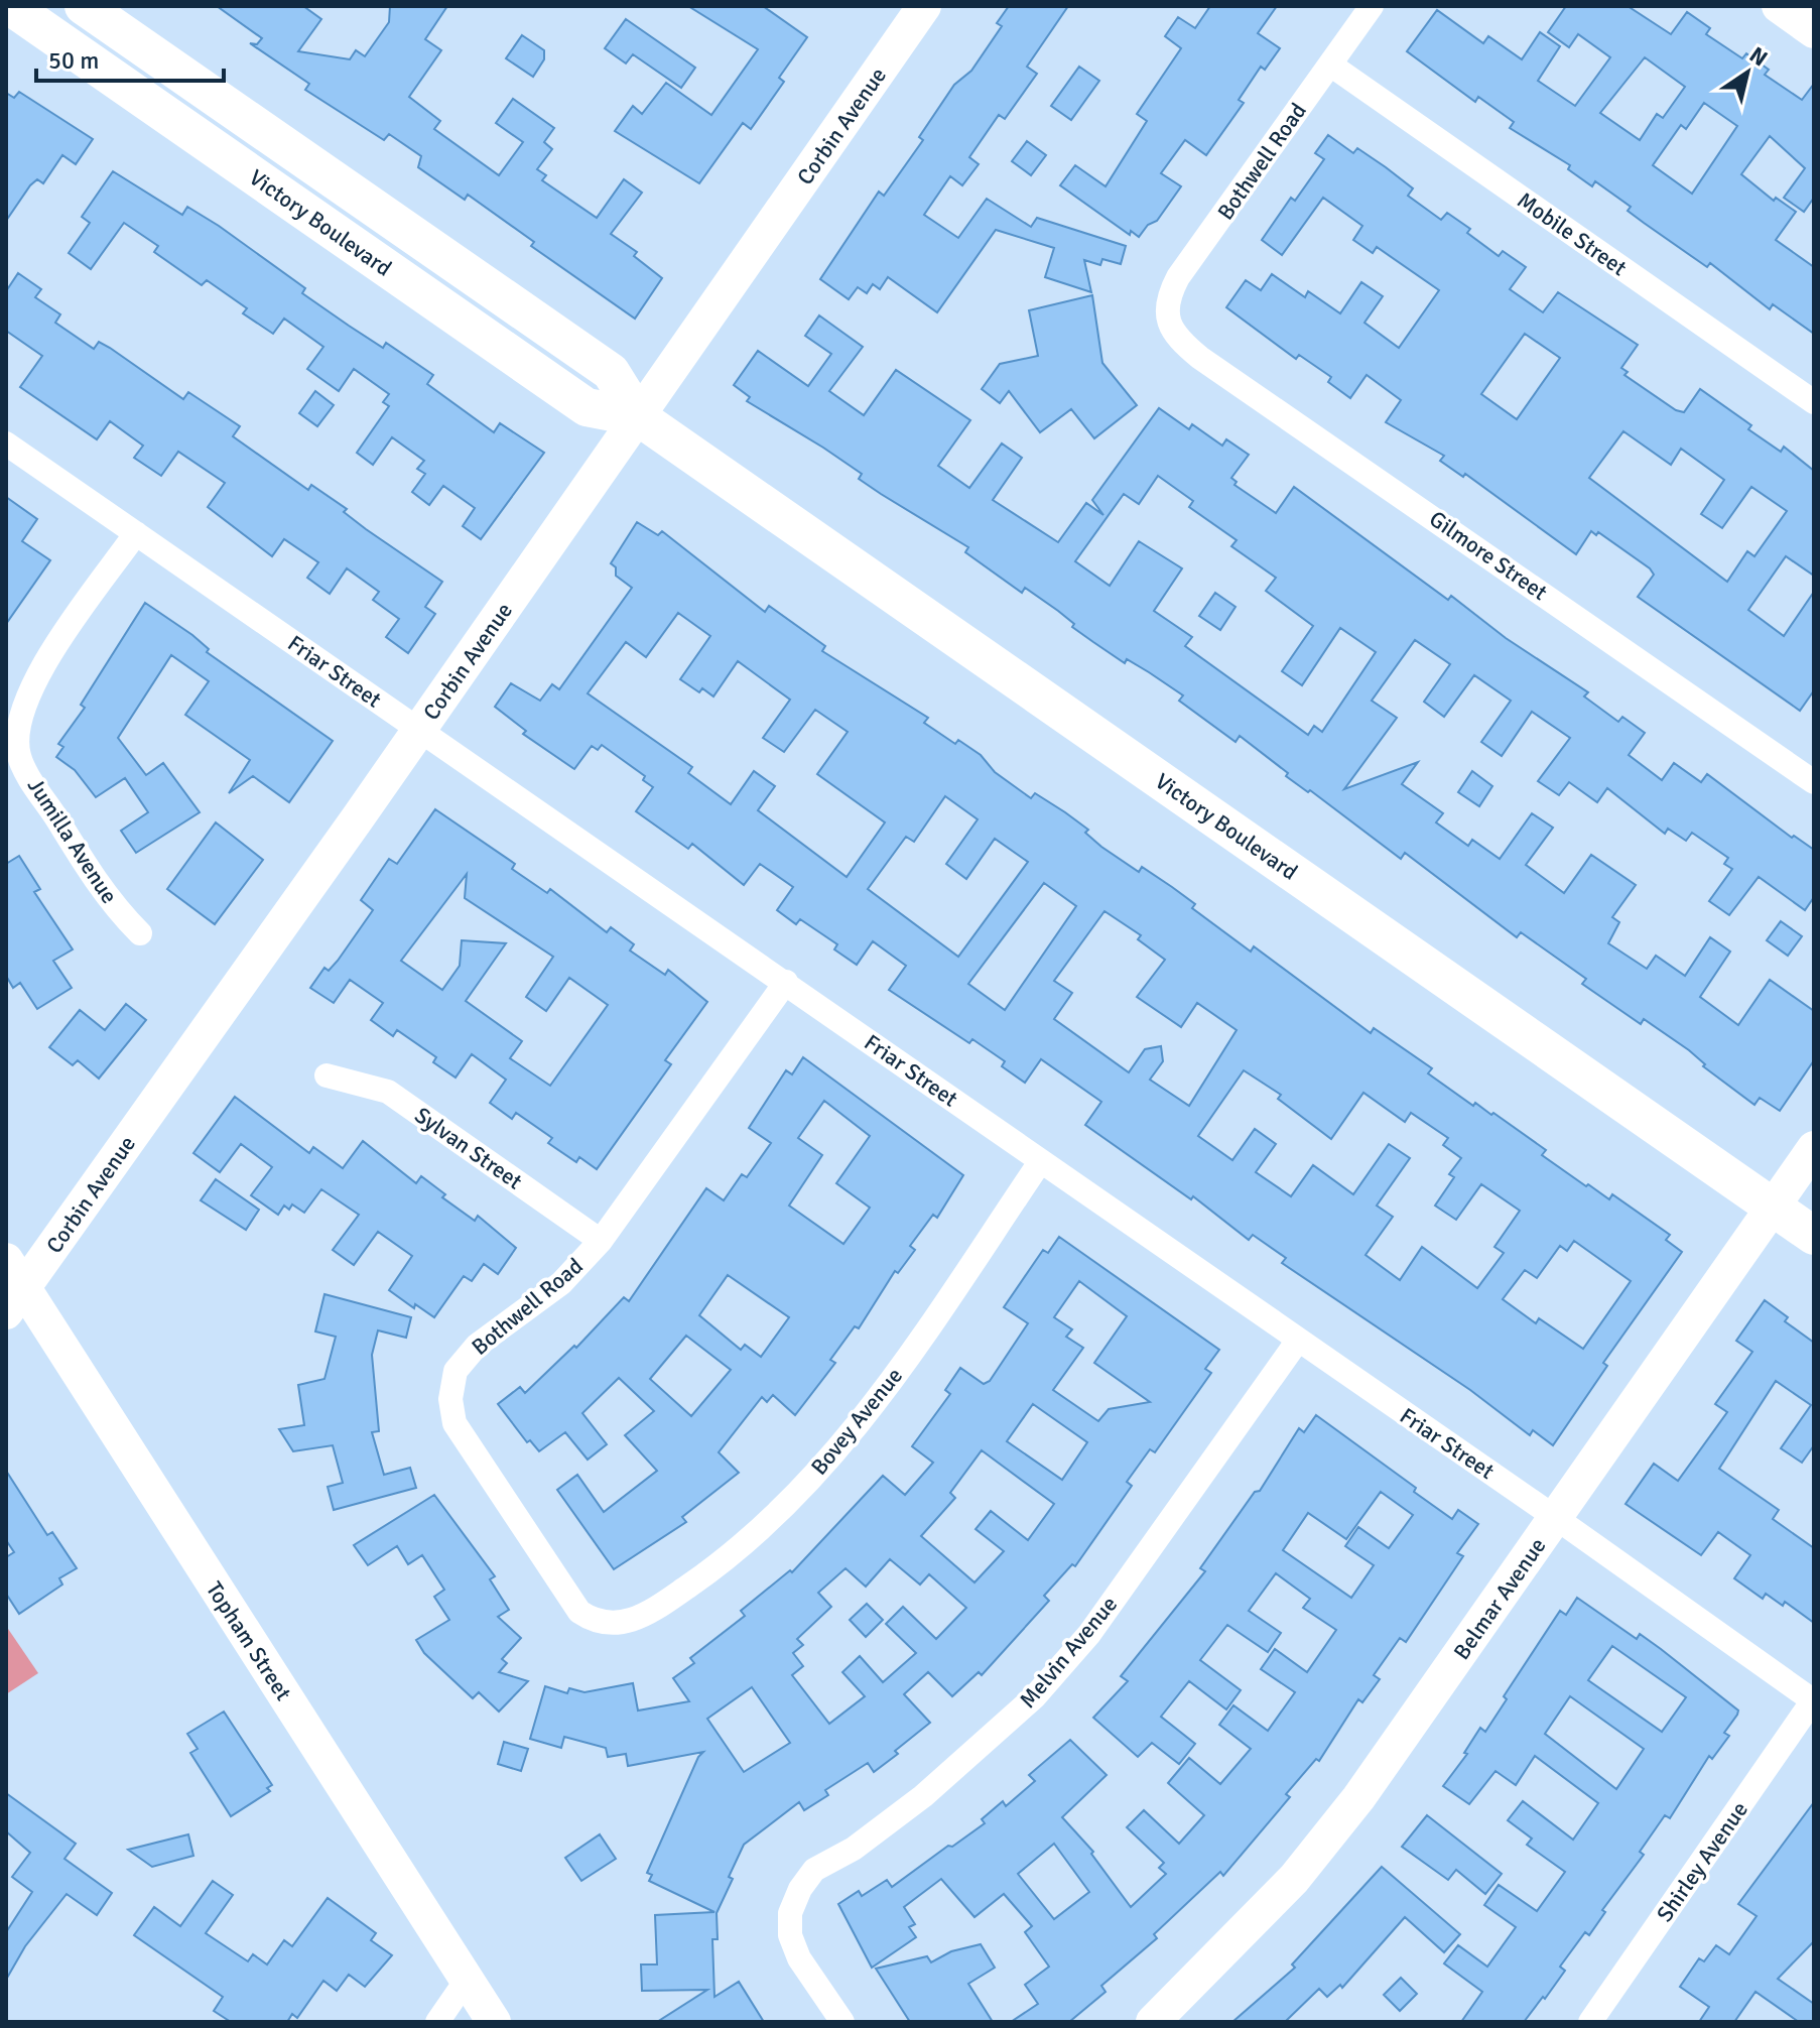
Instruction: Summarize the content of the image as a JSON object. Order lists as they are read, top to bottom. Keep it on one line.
{"streets":{"main road":["Corbin Avenue","Victory Boulevard","Belmar Avenue","Topham Street"],"street":["Bothwell Road","Mobile Street","Gilmore Street","Friar Street","Jumilla Avenue","Sylvan Street","Bovey Avenue","Melvin Avenue","Shirley Avenue"]},"crossings":[["Corbin Avenue","Victory Boulevard"],["Corbin Avenue","Friar Street"],["Corbin Avenue","Topham Street"],["Bothwell Road","Mobile Street"],["Bothwell Road","Gilmore Street"],["Bothwell Road","Friar Street"],["Bothwell Road","Sylvan Street"],["Bothwell Road","Bovey Avenue"],["Victory Boulevard","Belmar Avenue"],["Friar Street","Jumilla Avenue"],["Friar Street","Bovey Avenue"],["Friar Street","Belmar Avenue"],["Friar Street","Melvin Avenue"],["Friar Street","Shirley Avenue"]],"scale_bar":"50 m","north":"top right"}
